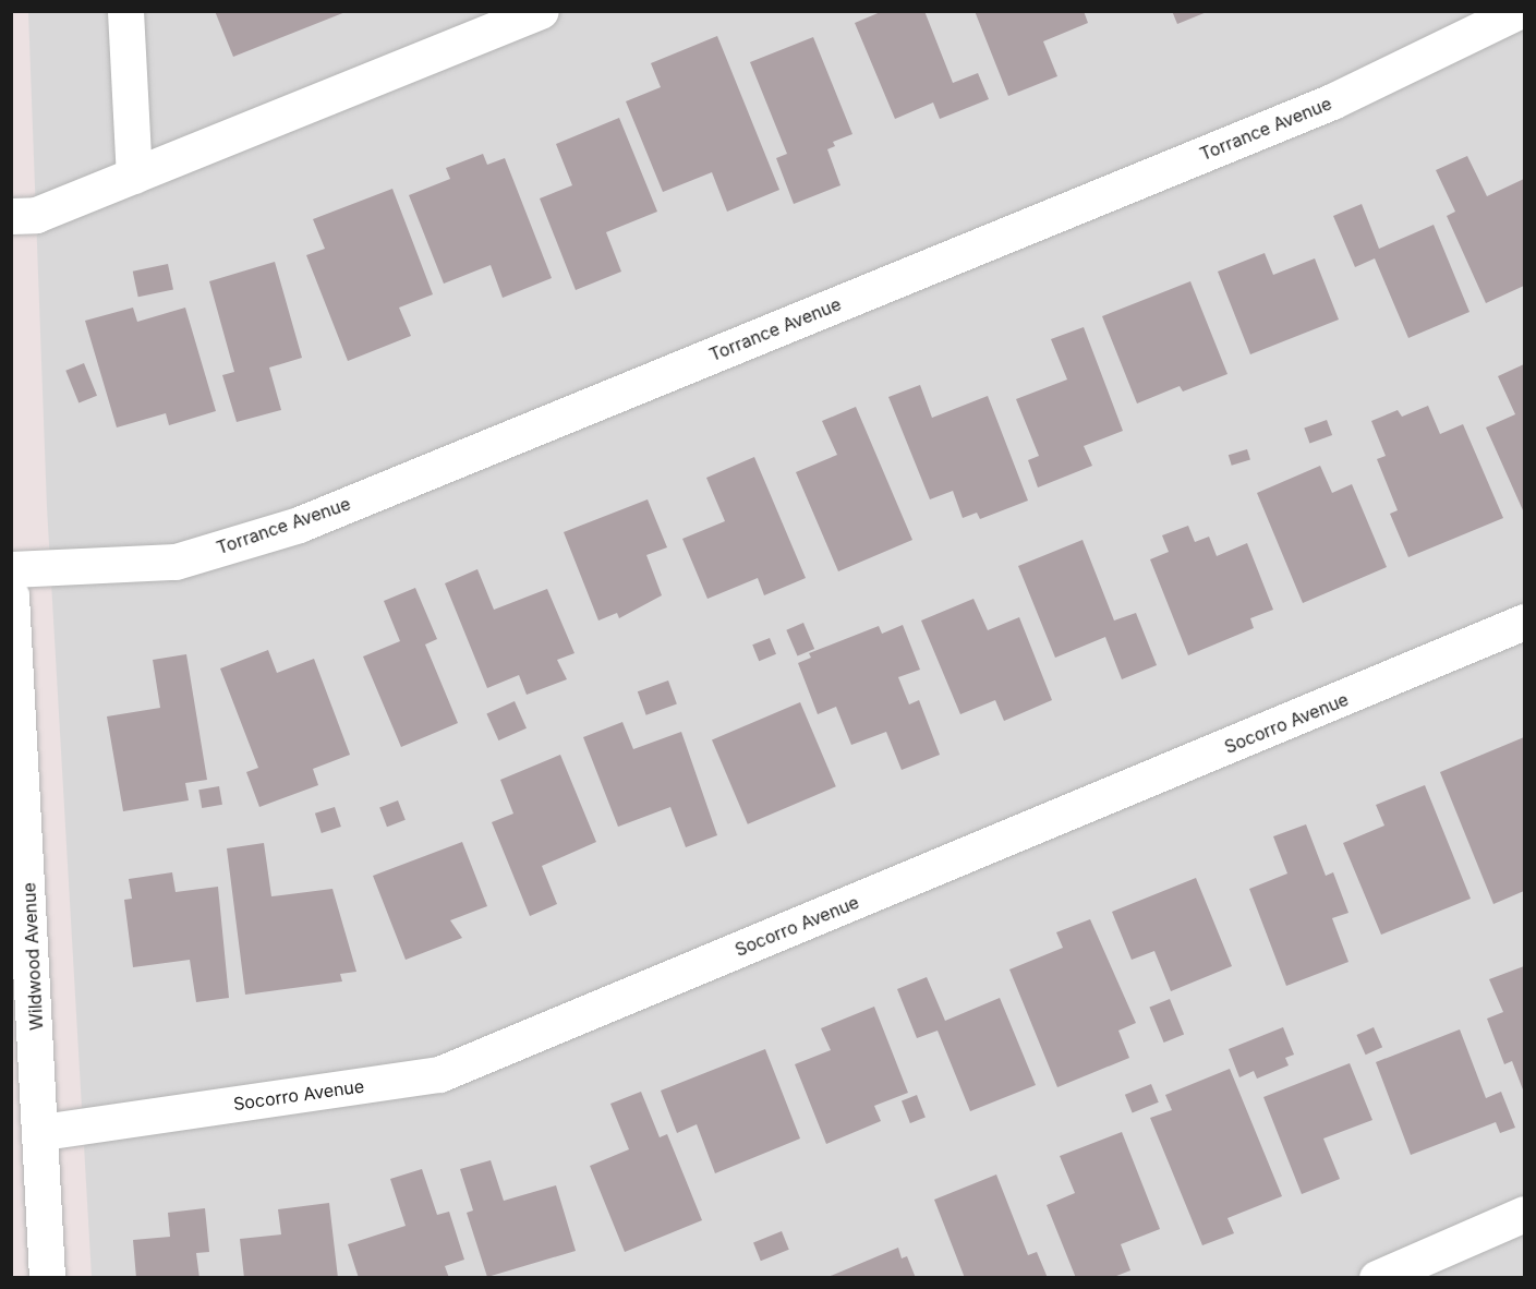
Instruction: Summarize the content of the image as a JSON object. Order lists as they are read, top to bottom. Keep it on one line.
{"streets":{"street":["Torrance Avenue","Socorro Avenue","Wildwood Avenue"]},"crossings":[["Socorro Avenue","Wildwood Avenue"]]}
